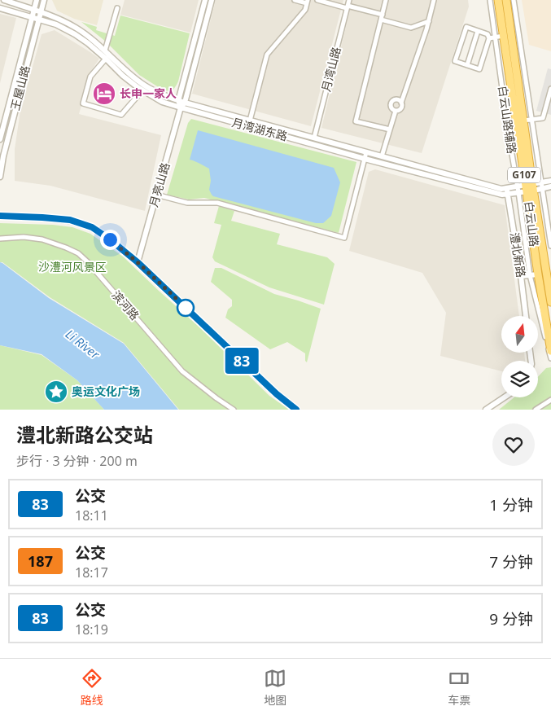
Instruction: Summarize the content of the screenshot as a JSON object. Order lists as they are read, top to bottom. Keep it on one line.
{"streets":{"highway":["G107","白云山路"],"street":["月湾山路","王屋山路","白云山路辅路","月湾湖东路","月亮山路","澧北新路","滨河路"]},"crossings":[["月湾山路","月湾湖东路"],["王屋山路","月湾湖东路"],["白云山路辅路","月湾湖东路"],["月湾湖东路","月亮山路"],["月湾湖东路","白云山路"],["月湾湖东路","澧北新路"]],"water":["Li River"],"parks":["沙澧河风景区"],"places":{"hotel":["长申一家人"],"place":["奥运文化广场"]},"lines":["bus line 83"],"north":"top","page":{"on_map":"83","heading":["澧北新路公交站","步行 · 3 分钟 · 200 m"],"list":[{"mark":"83","name":"公交","note":"18:11","value":"1 分钟"},{"mark":"187","name":"公交","note":"18:17","value":"7 分钟"},{"mark":"83","name":"公交","note":"18:19","value":"9 分钟"}],"tabs":["路线","地图","车票"]}}
